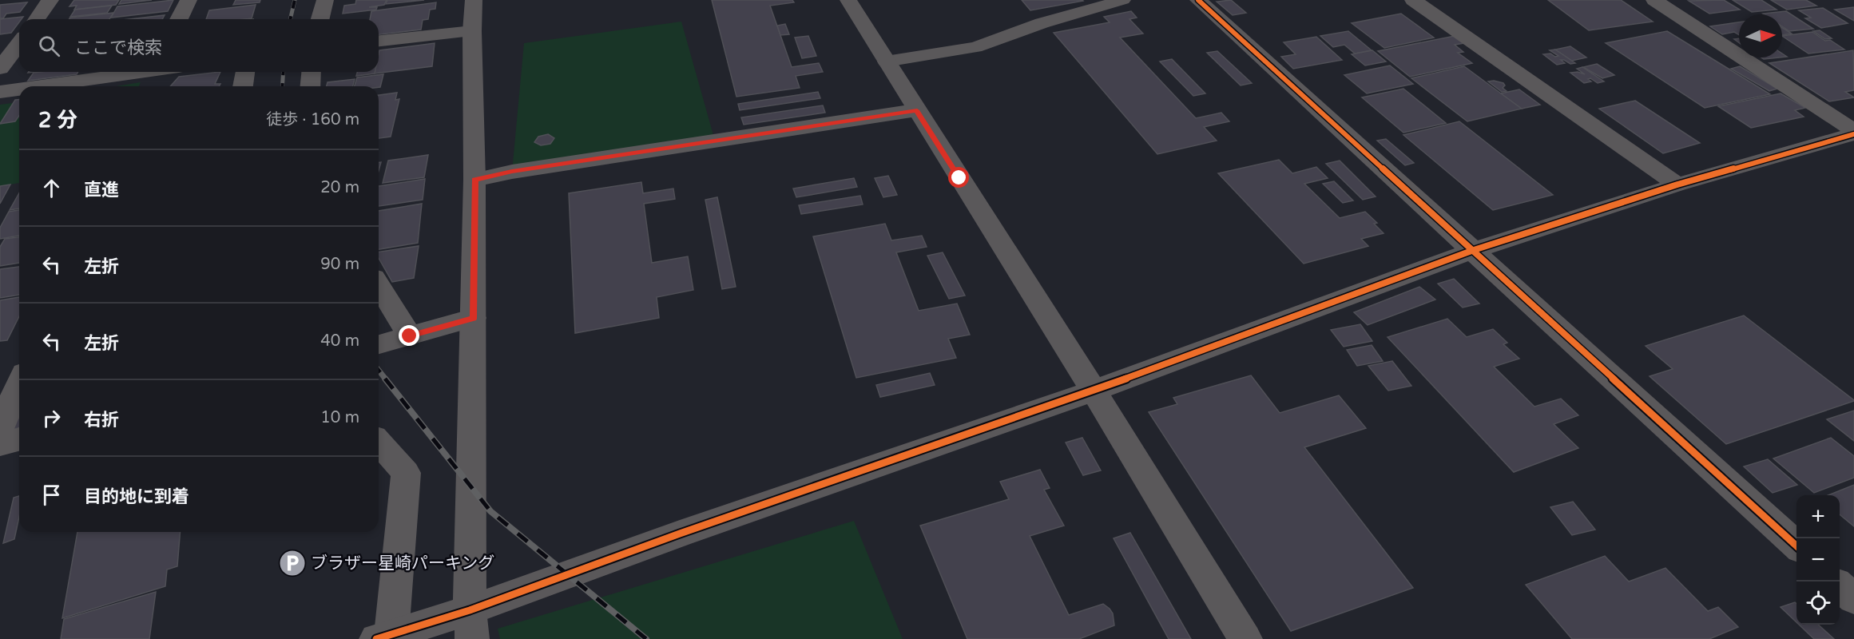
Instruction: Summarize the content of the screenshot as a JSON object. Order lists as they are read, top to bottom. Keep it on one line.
{"places":{"parking":["ブラザー星崎パーキング"]},"north":"right","page":{"search":"ここで検索","heading":["2 分","徒歩 · 160 m"],"list":[["直進","20 m"],["左折","90 m"],["左折","40 m"],["右折","10 m"],"目的地に到着"],"map_buttons":["+","−"]}}
